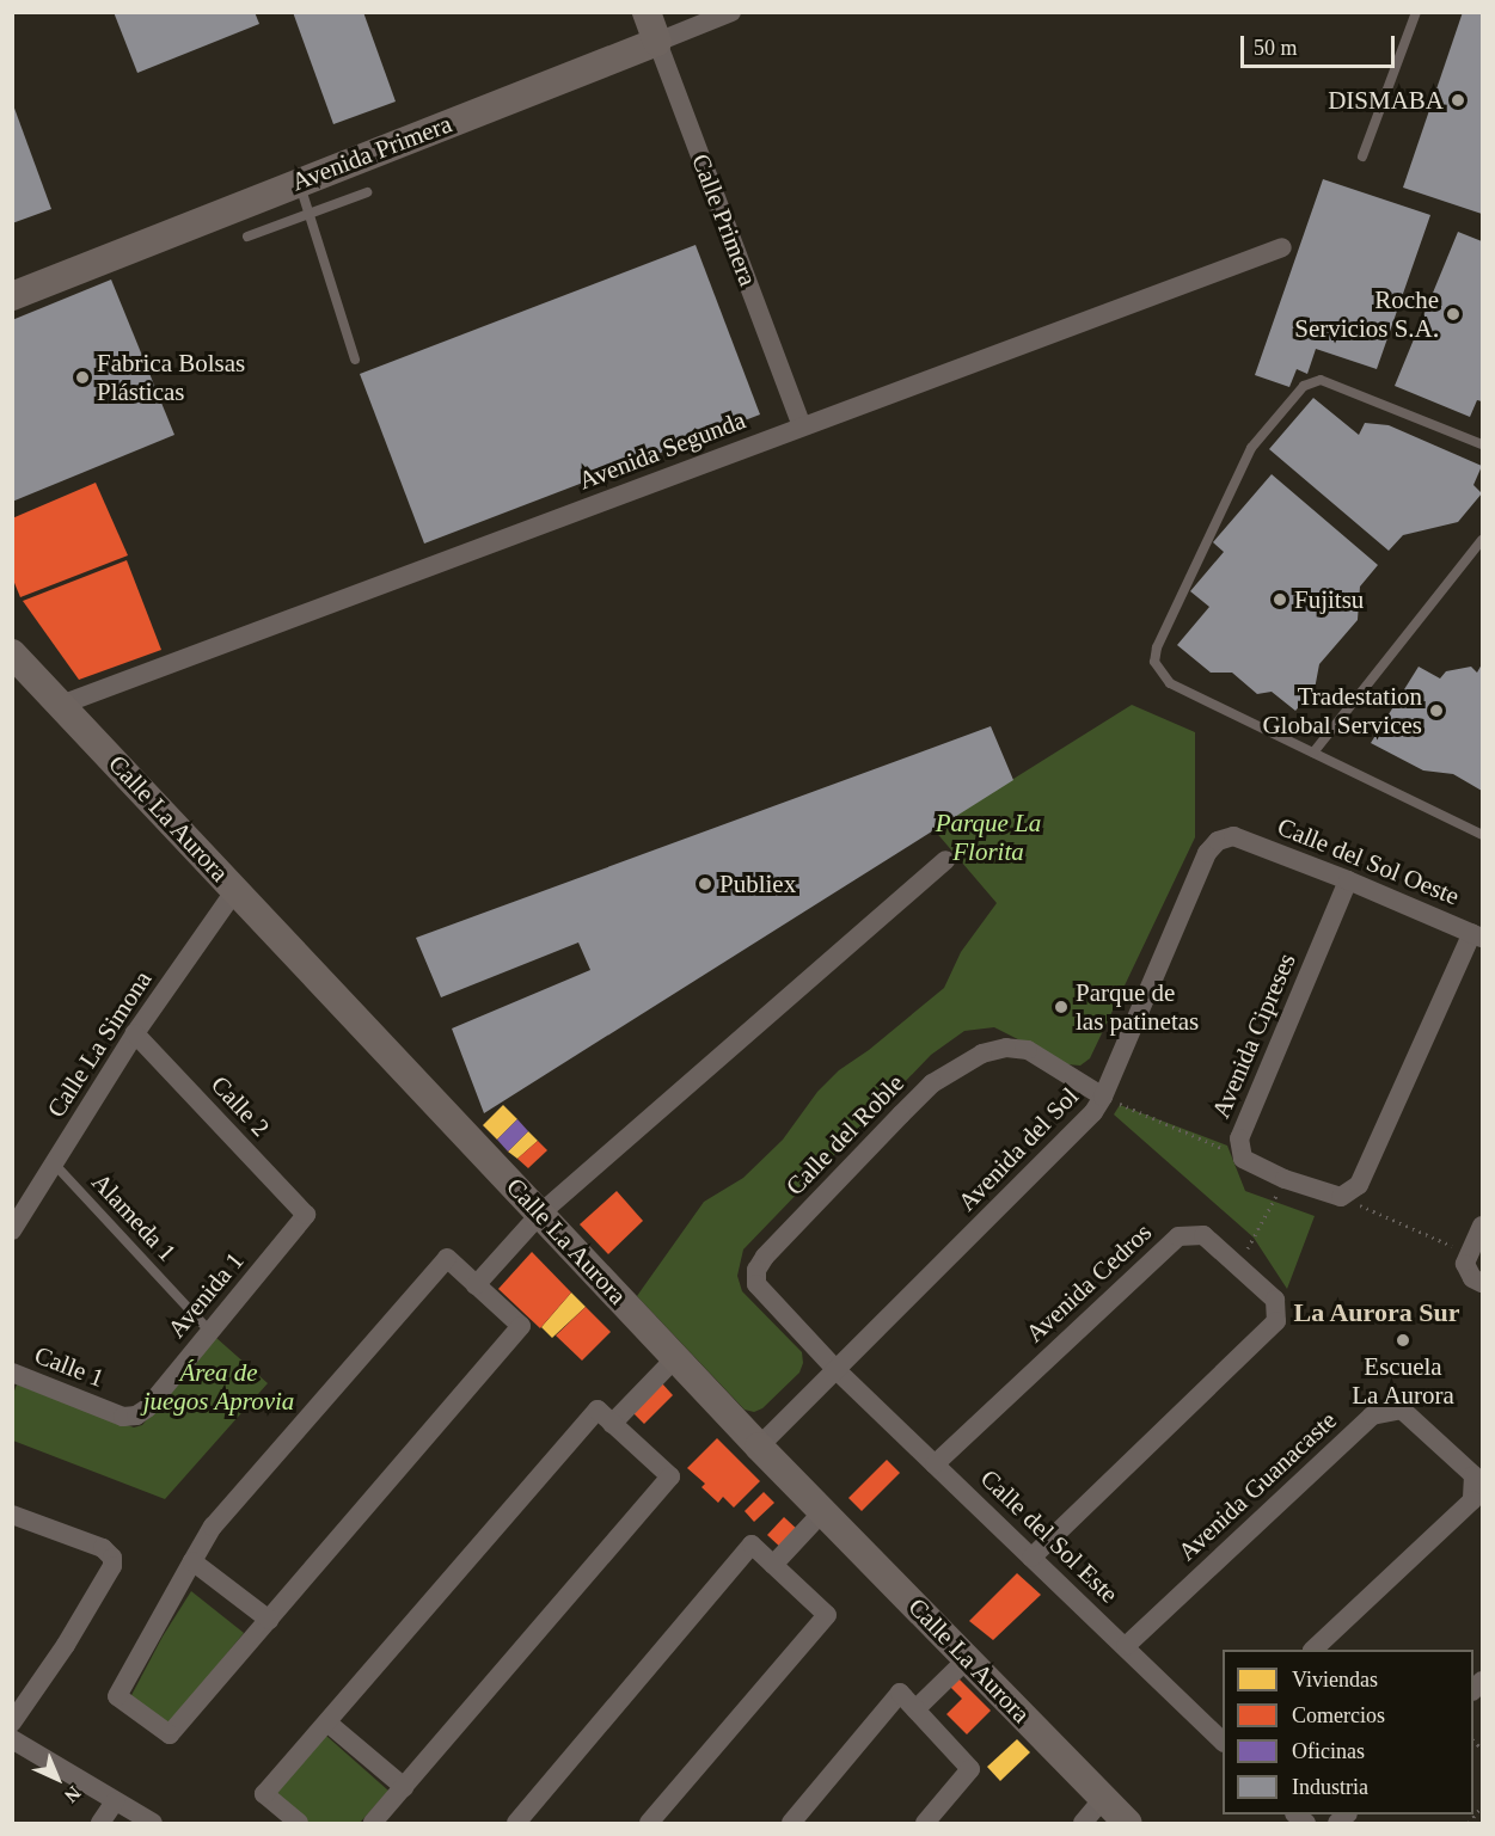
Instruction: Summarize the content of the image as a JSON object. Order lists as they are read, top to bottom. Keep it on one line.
{"streets":{"street":["Avenida Primera","Calle Primera","Avenida Segunda","Calle La Aurora","Calle del Sol Oeste","Avenida Cipreses","Calle La Simona","Calle 2","Calle del Roble","Avenida del Sol","Avenida Cedros","Avenida 1","Calle 1","Avenida Guanacaste","Calle del Sol Este"],"lane":["Alameda 1"]},"crossings":[["Avenida Primera","Calle Primera"],["Calle Primera","Avenida Segunda"],["Avenida Segunda","Calle La Aurora"],["Calle La Aurora","Calle La Simona"],["Calle La Aurora","Avenida del Sol"],["Calle del Sol Oeste","Avenida Cipreses"],["Calle del Sol Oeste","Avenida del Sol"],["Calle La Simona","Calle 2"],["Calle La Simona","Alameda 1"],["Calle 2","Avenida 1"],["Calle del Roble","Avenida del Sol"],["Calle del Roble","Calle del Sol Este"],["Avenida del Sol","Calle del Sol Este"],["Alameda 1","Avenida 1"],["Avenida Cedros","Calle del Sol Este"],["Avenida 1","Calle 1"],["Avenida Guanacaste","Calle del Sol Este"]],"districts":["La Aurora Sur"],"parks":["Parque La Florita","Área de juegos Aprovia"],"places":["DISMABA","Roche Servicios S.A.","Fabrica Bolsas Plásticas","Fujitsu","Tradestation Global Services","Publiex","Parque de las patinetas","Escuela La Aurora"],"legend":["Viviendas","Comercios","Oficinas","Industria"],"scale_bar":"50 m","north":"bottom right"}
